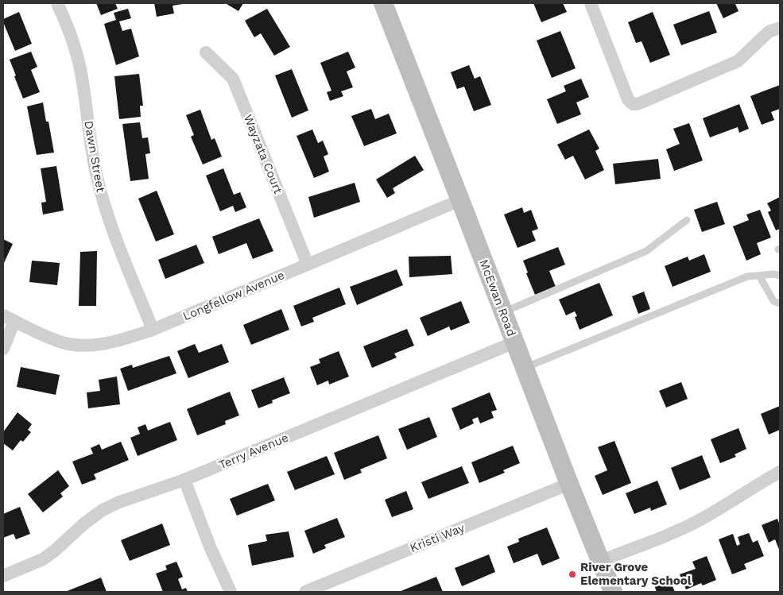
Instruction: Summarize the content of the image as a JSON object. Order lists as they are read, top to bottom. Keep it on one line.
{"streets":{"street":["Wayzata Court","Dawn Street","Longfellow Avenue","McEwan Road","Terry Avenue","Kristi Way"]},"crossings":[["Wayzata Court","Longfellow Avenue"],["Dawn Street","Longfellow Avenue"],["Longfellow Avenue","McEwan Road"],["McEwan Road","Terry Avenue"],["McEwan Road","Kristi Way"]],"places":["River Grove Elementary School"]}
